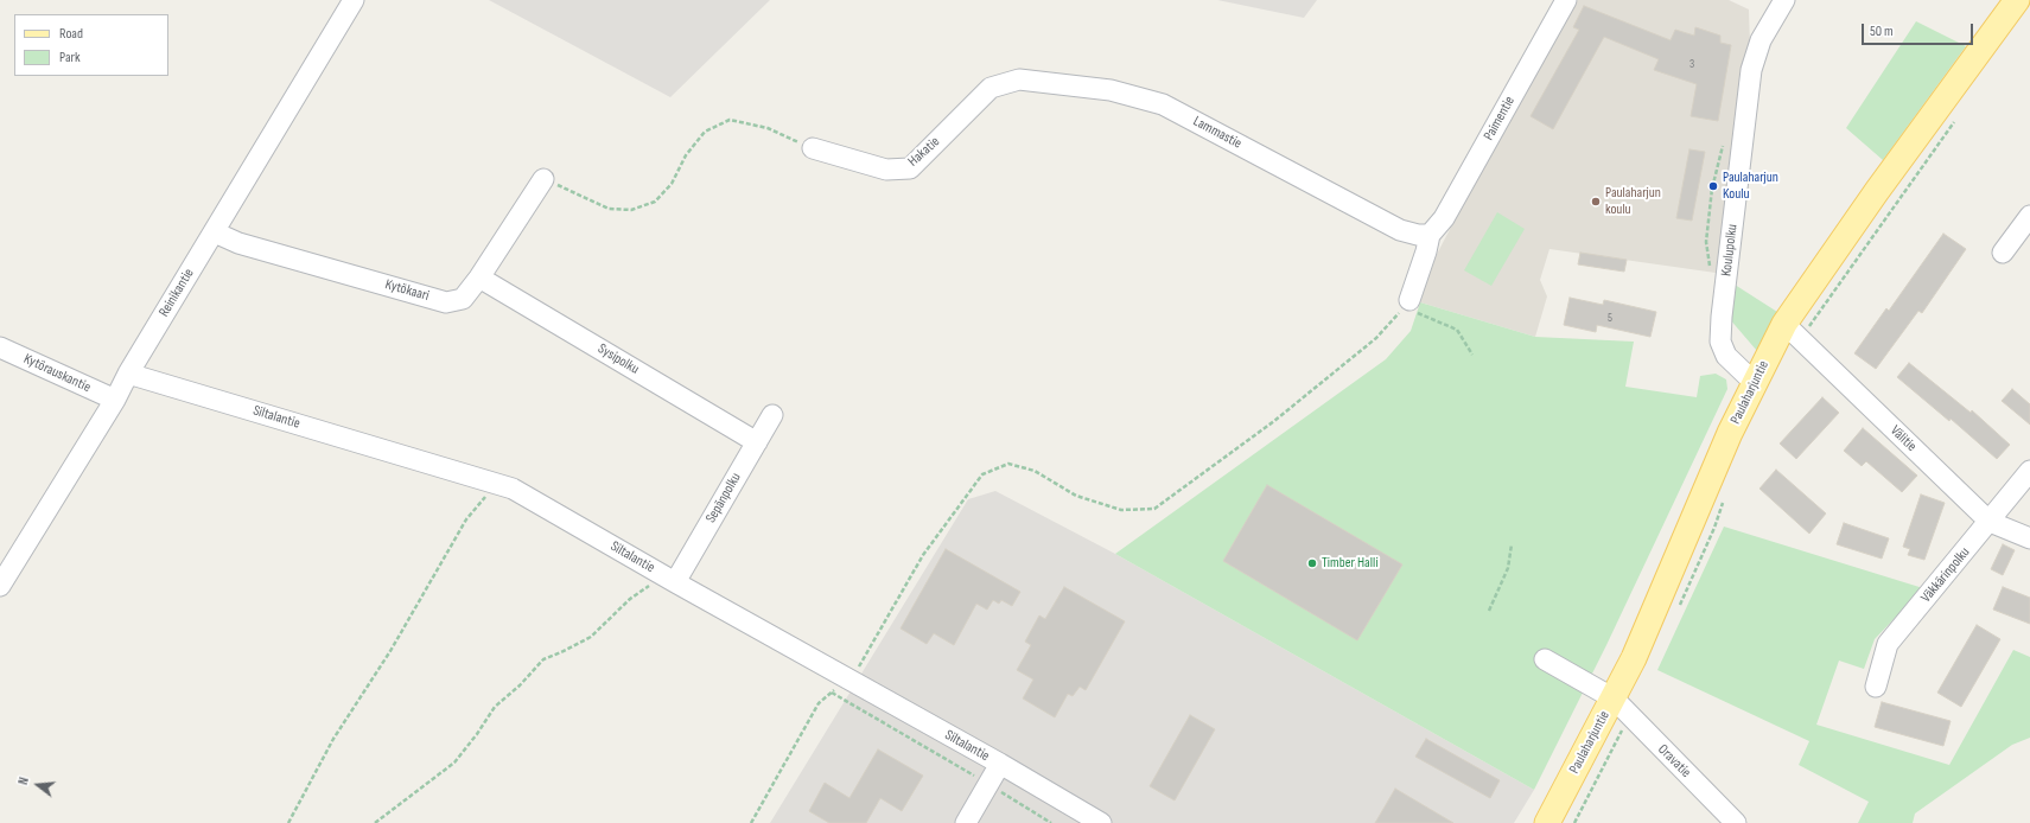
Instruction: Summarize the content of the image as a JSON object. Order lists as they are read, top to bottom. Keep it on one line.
{"streets":{"main road":["Paulaharjuntie"],"street":["Paimentie","Lammastie","Hakatie","Koulupolku","Kytökaari","Reinikantie","Sysipolku","Kytörauskantie","Siltalantie","Välitie","Sepänpolku","Väkkärinpolku","Oravatie"]},"crossings":[["Paimentie","Lammastie"],["Lammastie","Hakatie"],["Koulupolku","Paulaharjuntie"],["Kytökaari","Reinikantie"],["Kytökaari","Sysipolku"],["Reinikantie","Kytörauskantie"],["Reinikantie","Siltalantie"],["Sysipolku","Sepänpolku"],["Paulaharjuntie","Välitie"],["Paulaharjuntie","Oravatie"],["Siltalantie","Sepänpolku"],["Välitie","Väkkärinpolku"]],"places":["Paulaharjun Koulu","Paulaharjun koulu","Timber Halli"],"house_numbers":["3","5"],"legend":["Road","Park"],"scale_bar":"50 m","north":"left"}
